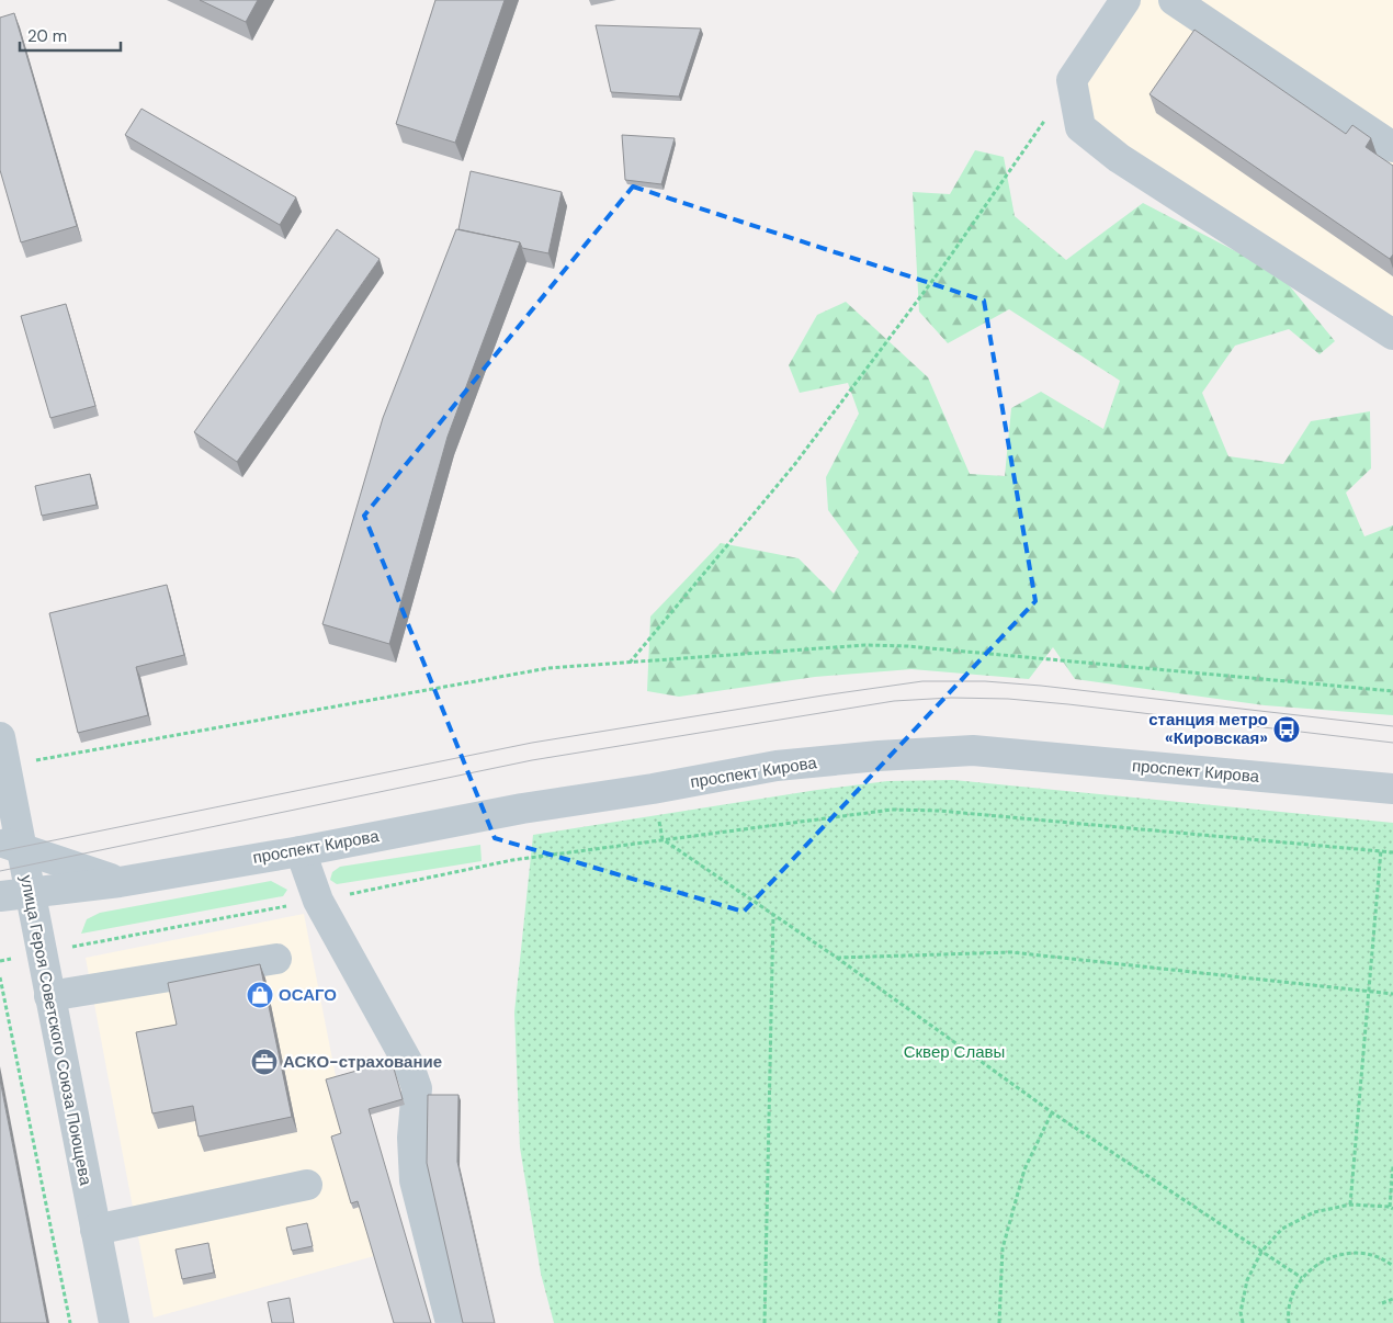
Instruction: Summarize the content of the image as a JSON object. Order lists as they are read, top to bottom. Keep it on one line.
{"streets":{"street":["проспект Кирова","улица Героя Советского Союза Поющева"]},"crossings":[["проспект Кирова","улица Героя Советского Союза Поющева"]],"parks":["Сквер Славы"],"places":{"bus stop":["станция метро «Кировская»"],"shop":["ОСАГО"],"office":["АСКО-страхование"]},"scale_bar":"20 m"}
